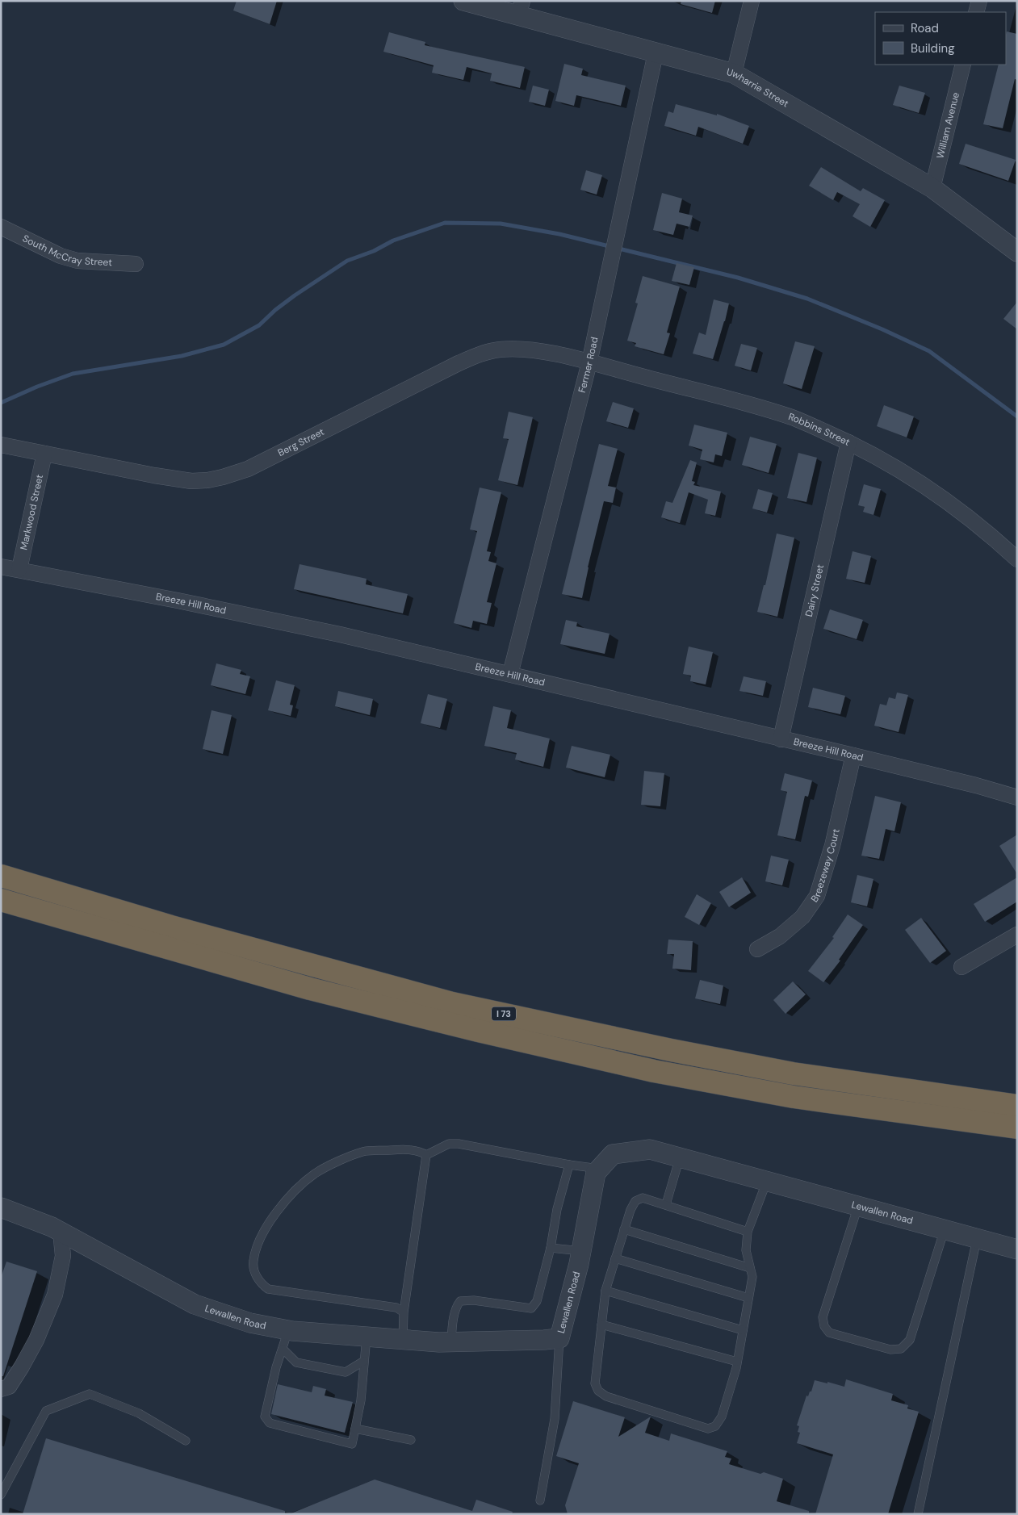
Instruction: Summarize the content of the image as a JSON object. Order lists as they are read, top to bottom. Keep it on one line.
{"streets":{"highway":["I 73"],"street":["Uwharrie Street","William Avenue","South McCray Street","Fermer Road","Robbins Street","Berg Street","Markwood Street","Dairy Street","Breeze Hill Road","Breezeway Court","Lewallen Road"]},"crossings":[["Uwharrie Street","William Avenue"],["Uwharrie Street","Fermer Road"],["Fermer Road","Robbins Street"],["Fermer Road","Berg Street"],["Fermer Road","Breeze Hill Road"],["Robbins Street","Berg Street"],["Robbins Street","Dairy Street"],["Berg Street","Markwood Street"],["Markwood Street","Breeze Hill Road"],["Dairy Street","Breeze Hill Road"],["Breeze Hill Road","Breezeway Court"]],"legend":["Road","Building"]}
